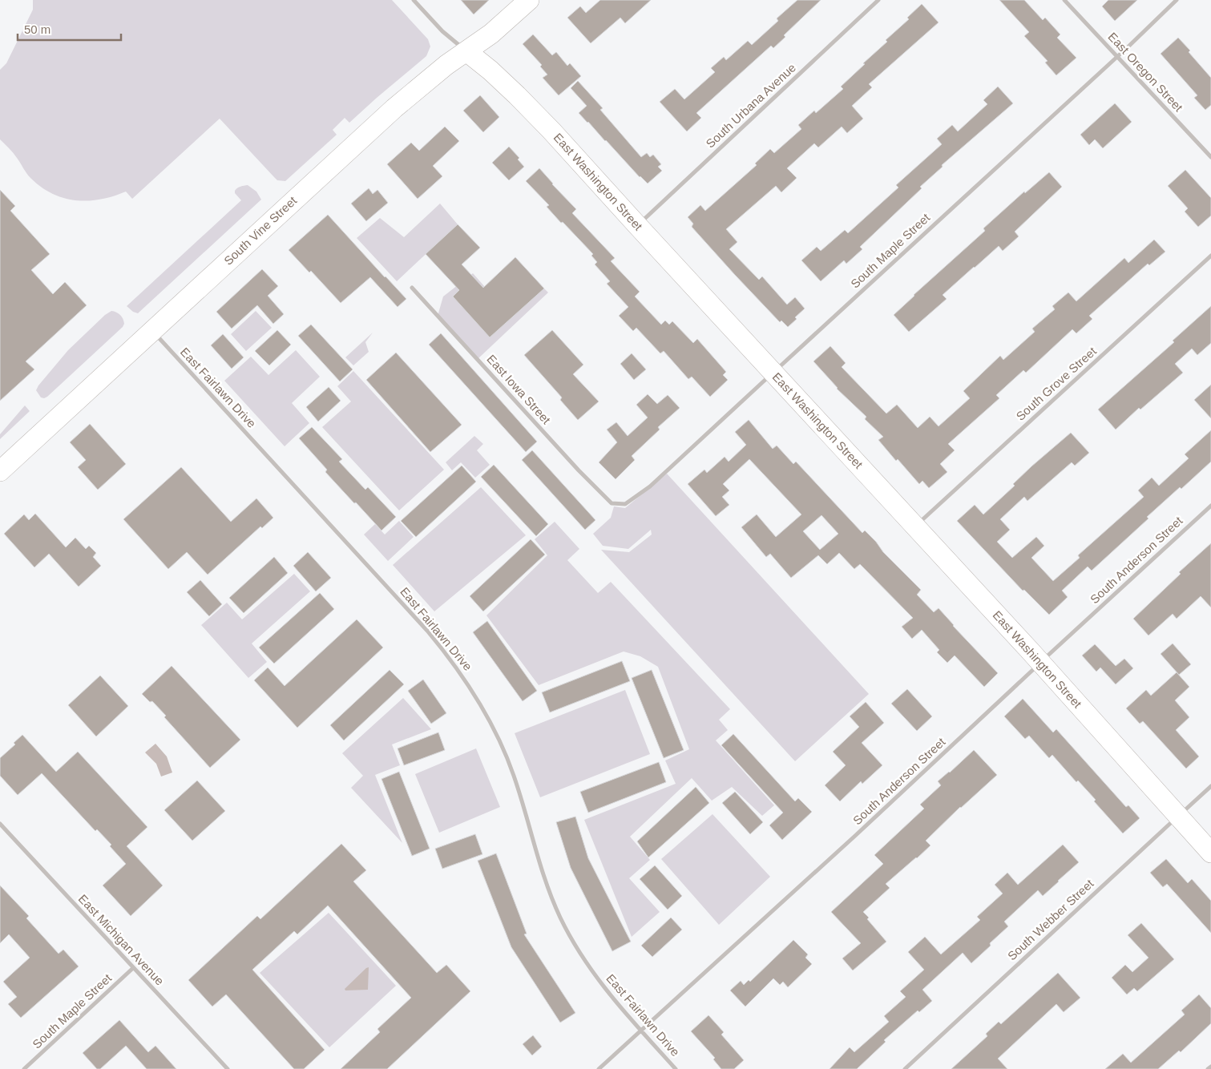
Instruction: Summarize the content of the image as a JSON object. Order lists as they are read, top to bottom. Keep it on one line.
{"streets":{"main road":["East Washington Street","South Vine Street"],"street":["East Oregon Street","South Urbana Avenue","South Maple Street","South Grove Street","East Fairlawn Drive","East Iowa Street","South Anderson Street","South Webber Street","East Michigan Avenue"]},"crossings":[["East Oregon Street","South Maple Street"],["South Urbana Avenue","East Washington Street"],["East Washington Street","South Vine Street"],["East Washington Street","South Maple Street"],["East Washington Street","South Grove Street"],["East Washington Street","South Anderson Street"],["East Washington Street","South Webber Street"],["South Vine Street","East Fairlawn Drive"],["South Maple Street","East Iowa Street"],["South Maple Street","East Michigan Avenue"],["East Fairlawn Drive","South Anderson Street"]],"scale_bar":"50 m"}
